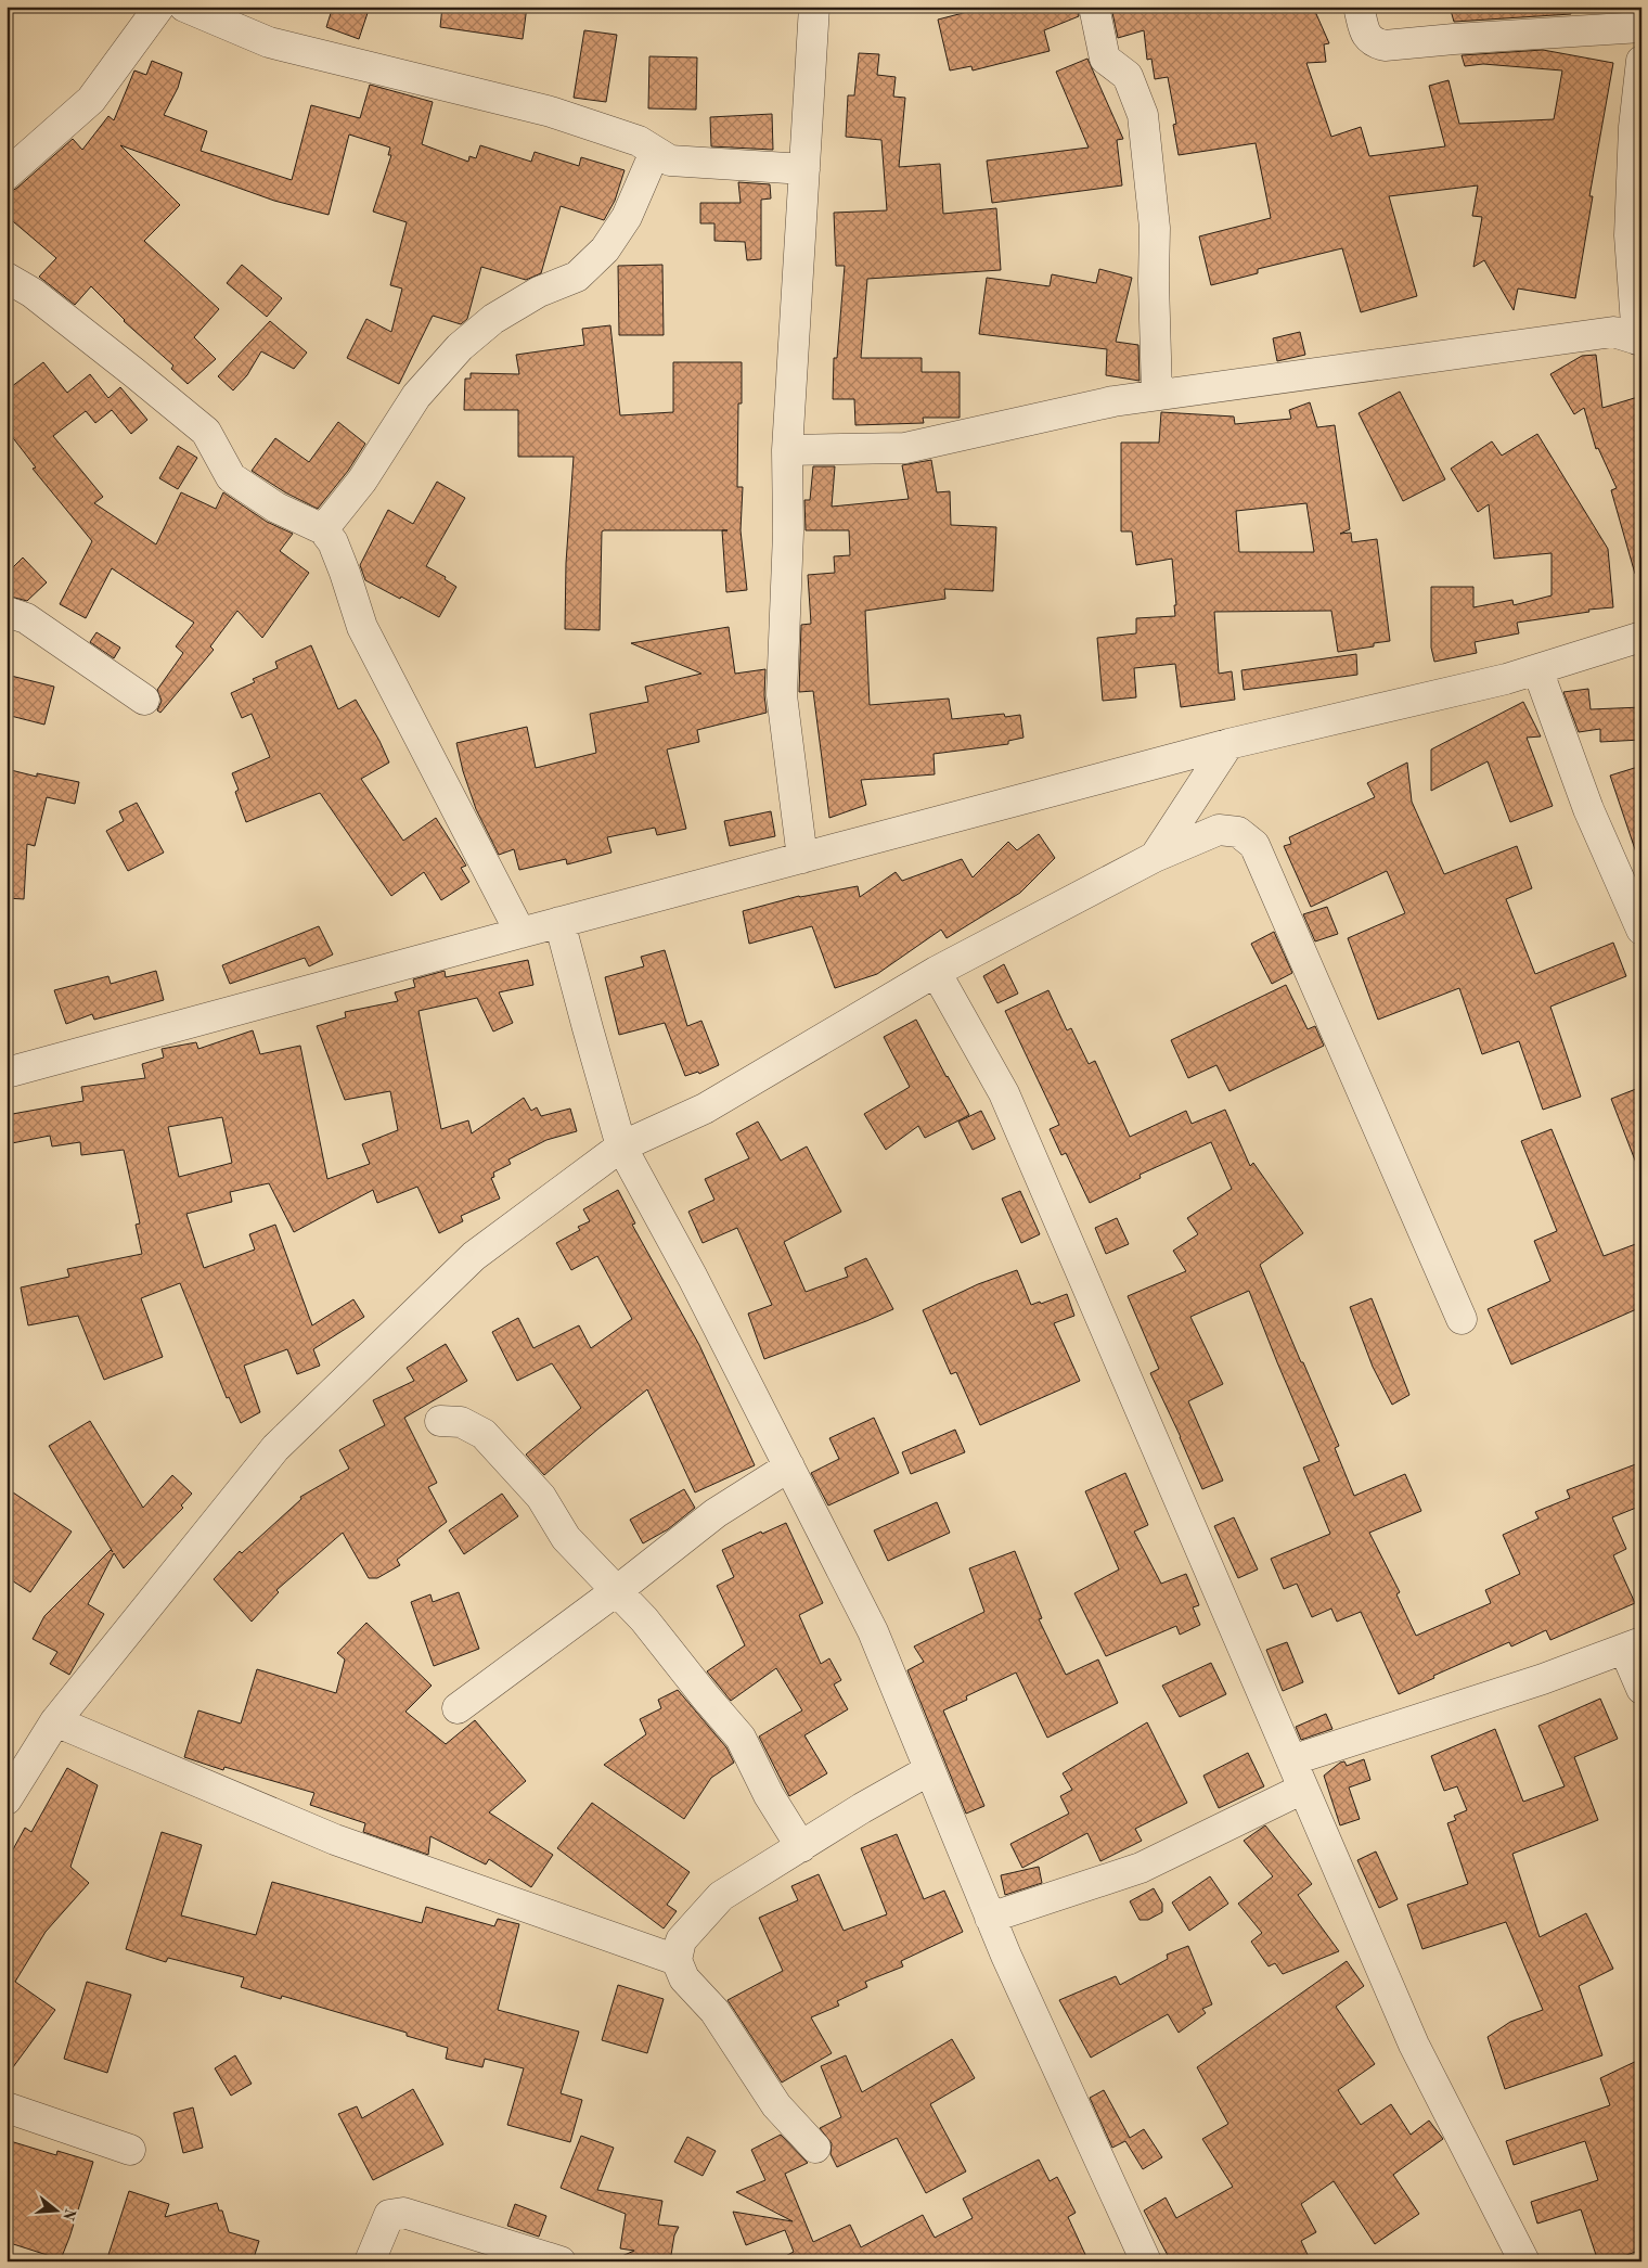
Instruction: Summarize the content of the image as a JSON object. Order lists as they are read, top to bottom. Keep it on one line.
{"north":"right"}
